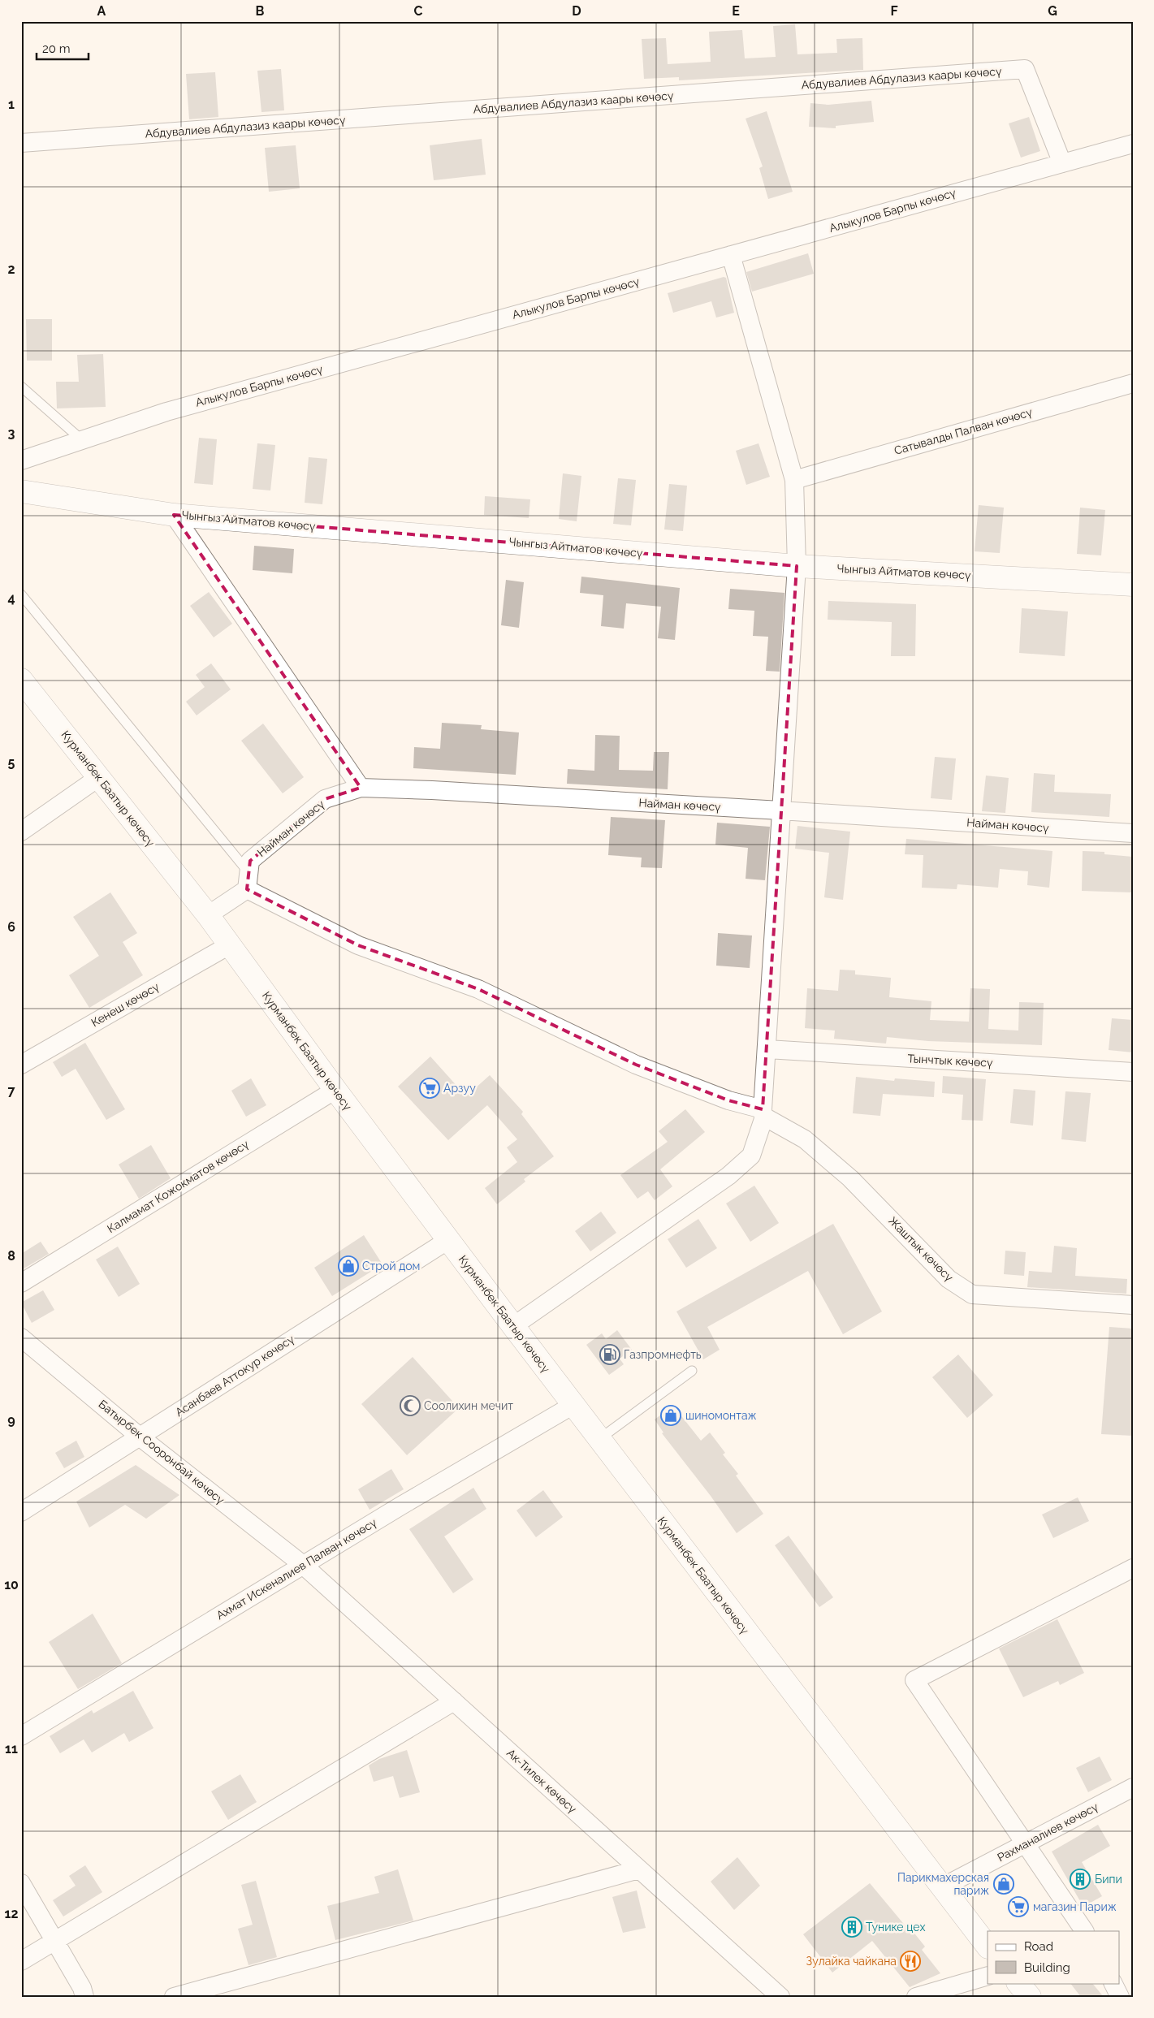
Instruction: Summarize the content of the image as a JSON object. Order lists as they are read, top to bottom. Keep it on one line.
{"streets":{"main road":["Чынгыз Айтматов көчөсү","Курманбек Баатыр көчөсү"],"street":["Абдувалиев Абдулазиз каары көчөсү","Алыкулов Барпы көчөсү","Сатывалды Палван көчөсү","Найман көчөсү","Кенеш көчөсү","Тынчтык көчөсү","Калмамат Кожокматов көчөсү","Жаштык көчөсү","Асанбаев Аттокур көчөсү","Батырбек Сооронбай көчөсү","Ахмат Искеналиев Палван көчөсү","Ак-Тилек көчөсү","Рахманалиев көчөсү"]},"crossings":[["Абдувалиев Абдулазиз каары көчөсү","Алыкулов Барпы көчөсү"],["Курманбек Баатыр көчөсү","Найман көчөсү"],["Курманбек Баатыр көчөсү","Кенеш көчөсү"],["Курманбек Баатыр көчөсү","Калмамат Кожокматов көчөсү"],["Курманбек Баатыр көчөсү","Асанбаев Аттокур көчөсү"],["Курманбек Баатыр көчөсү","Ахмат Искеналиев Палван көчөсү"],["Курманбек Баатыр көчөсү","Рахманалиев көчөсү"],["Найман көчөсү","Жаштык көчөсү"],["Асанбаев Аттокур көчөсү","Батырбек Сооронбай көчөсү"],["Батырбек Сооронбай көчөсү","Ахмат Искеналиев Палван көчөсү"],["Батырбек Сооронбай көчөсү","Ак-Тилек көчөсү"],["Ахмат Искеналиев Палван көчөсү","Ак-Тилек көчөсү"]],"places":{"supermarket":["Арзуу","магазин Париж"],"shop":["Строй дом","шиномонтаж","Парикмахерская париж"],"fuel station":["Газпромнефть"],"mosque":["Соолихин мечит"],"building":["Бипи","Тунике цех"],"restaurant":["Зулайка чайкана"]},"legend":["Road","Building"],"scale_bar":"20 m","grid":{"columns":["A","B","C","D","E","F","G"],"rows":["1","2","3","4","5","6","7","8","9","10","11","12"]}}
